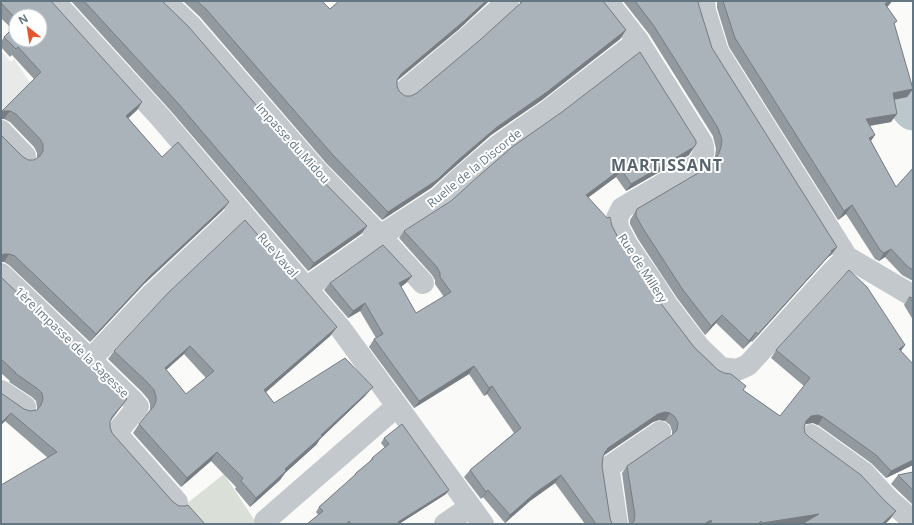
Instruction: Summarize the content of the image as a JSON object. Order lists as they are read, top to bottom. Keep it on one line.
{"streets":{"street":["Impasse du Midou","Ruelle de la Discorde","Rue Vaval","Rue de Millery","1ère Impasse de la Sagesse"]},"crossings":[["Impasse du Midou","Ruelle de la Discorde"],["Ruelle de la Discorde","Rue Vaval"],["Ruelle de la Discorde","Rue de Millery"]],"districts":["MARTISSANT"],"north":"top left"}
